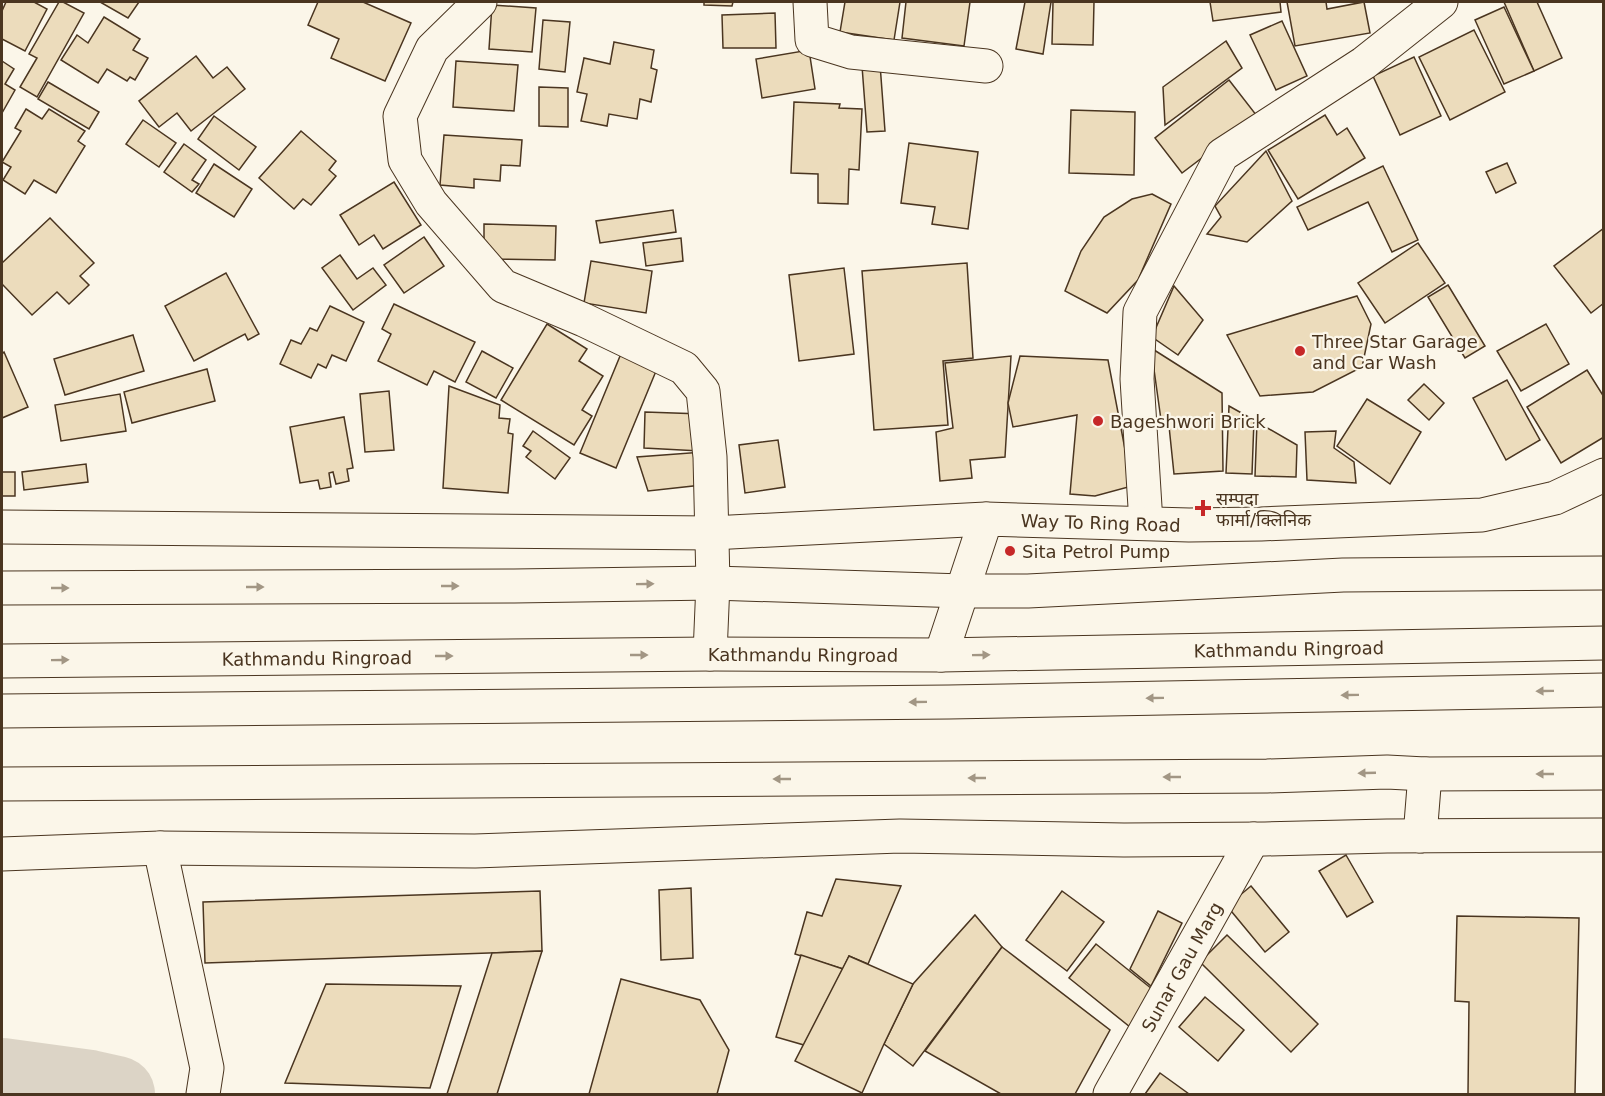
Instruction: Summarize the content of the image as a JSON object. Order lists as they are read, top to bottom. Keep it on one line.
{"streets":{"main road":["Way To Ring Road","Kathmandu Ringroad","Sunar Gau Marg"]},"places":{"other":["Three Star Garage and Car Wash","Bageshwori Brick","Sita Petrol Pump"],"health":["सम्पदा फार्मा/क्लिनिक"]}}
